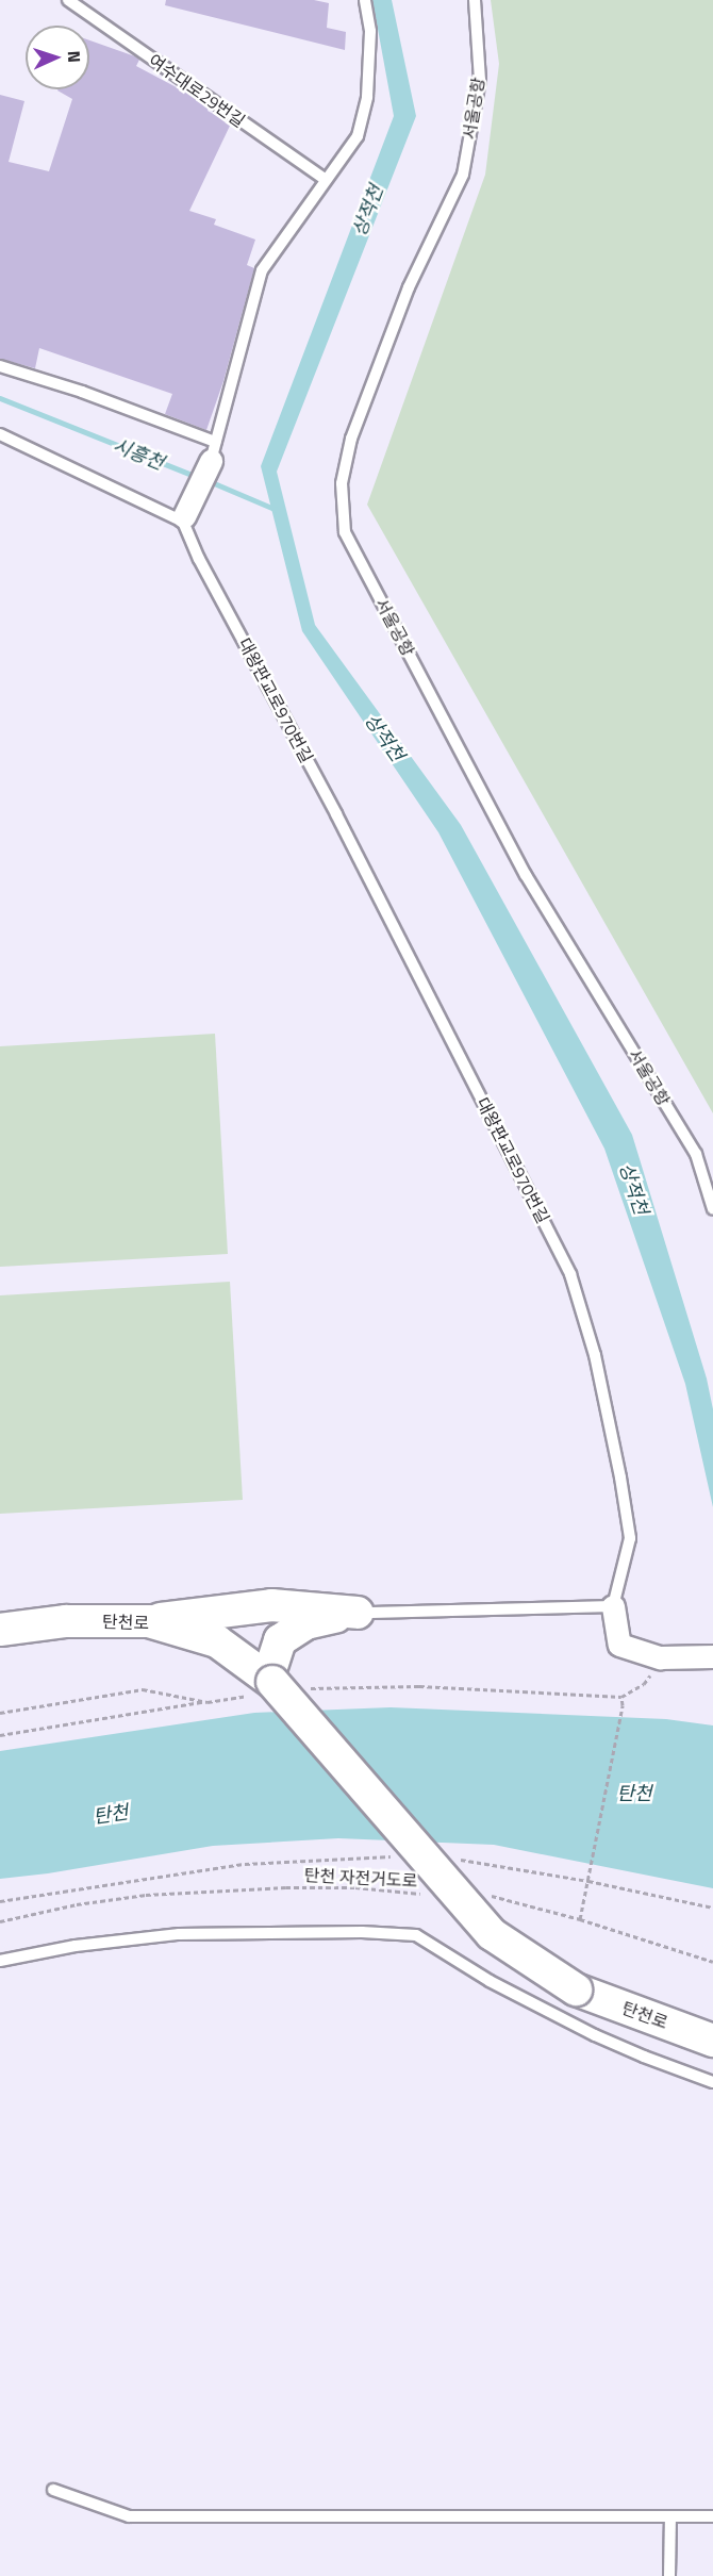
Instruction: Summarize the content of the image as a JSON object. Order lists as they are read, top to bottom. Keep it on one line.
{"streets":{"main road":["탄천로"],"lane":["여수대로29번길","서울공항","대왕판교로970번길"],"path":["탄천 자전거도로"]},"water":["상적천","시흥천","탄천"],"north":"right"}
